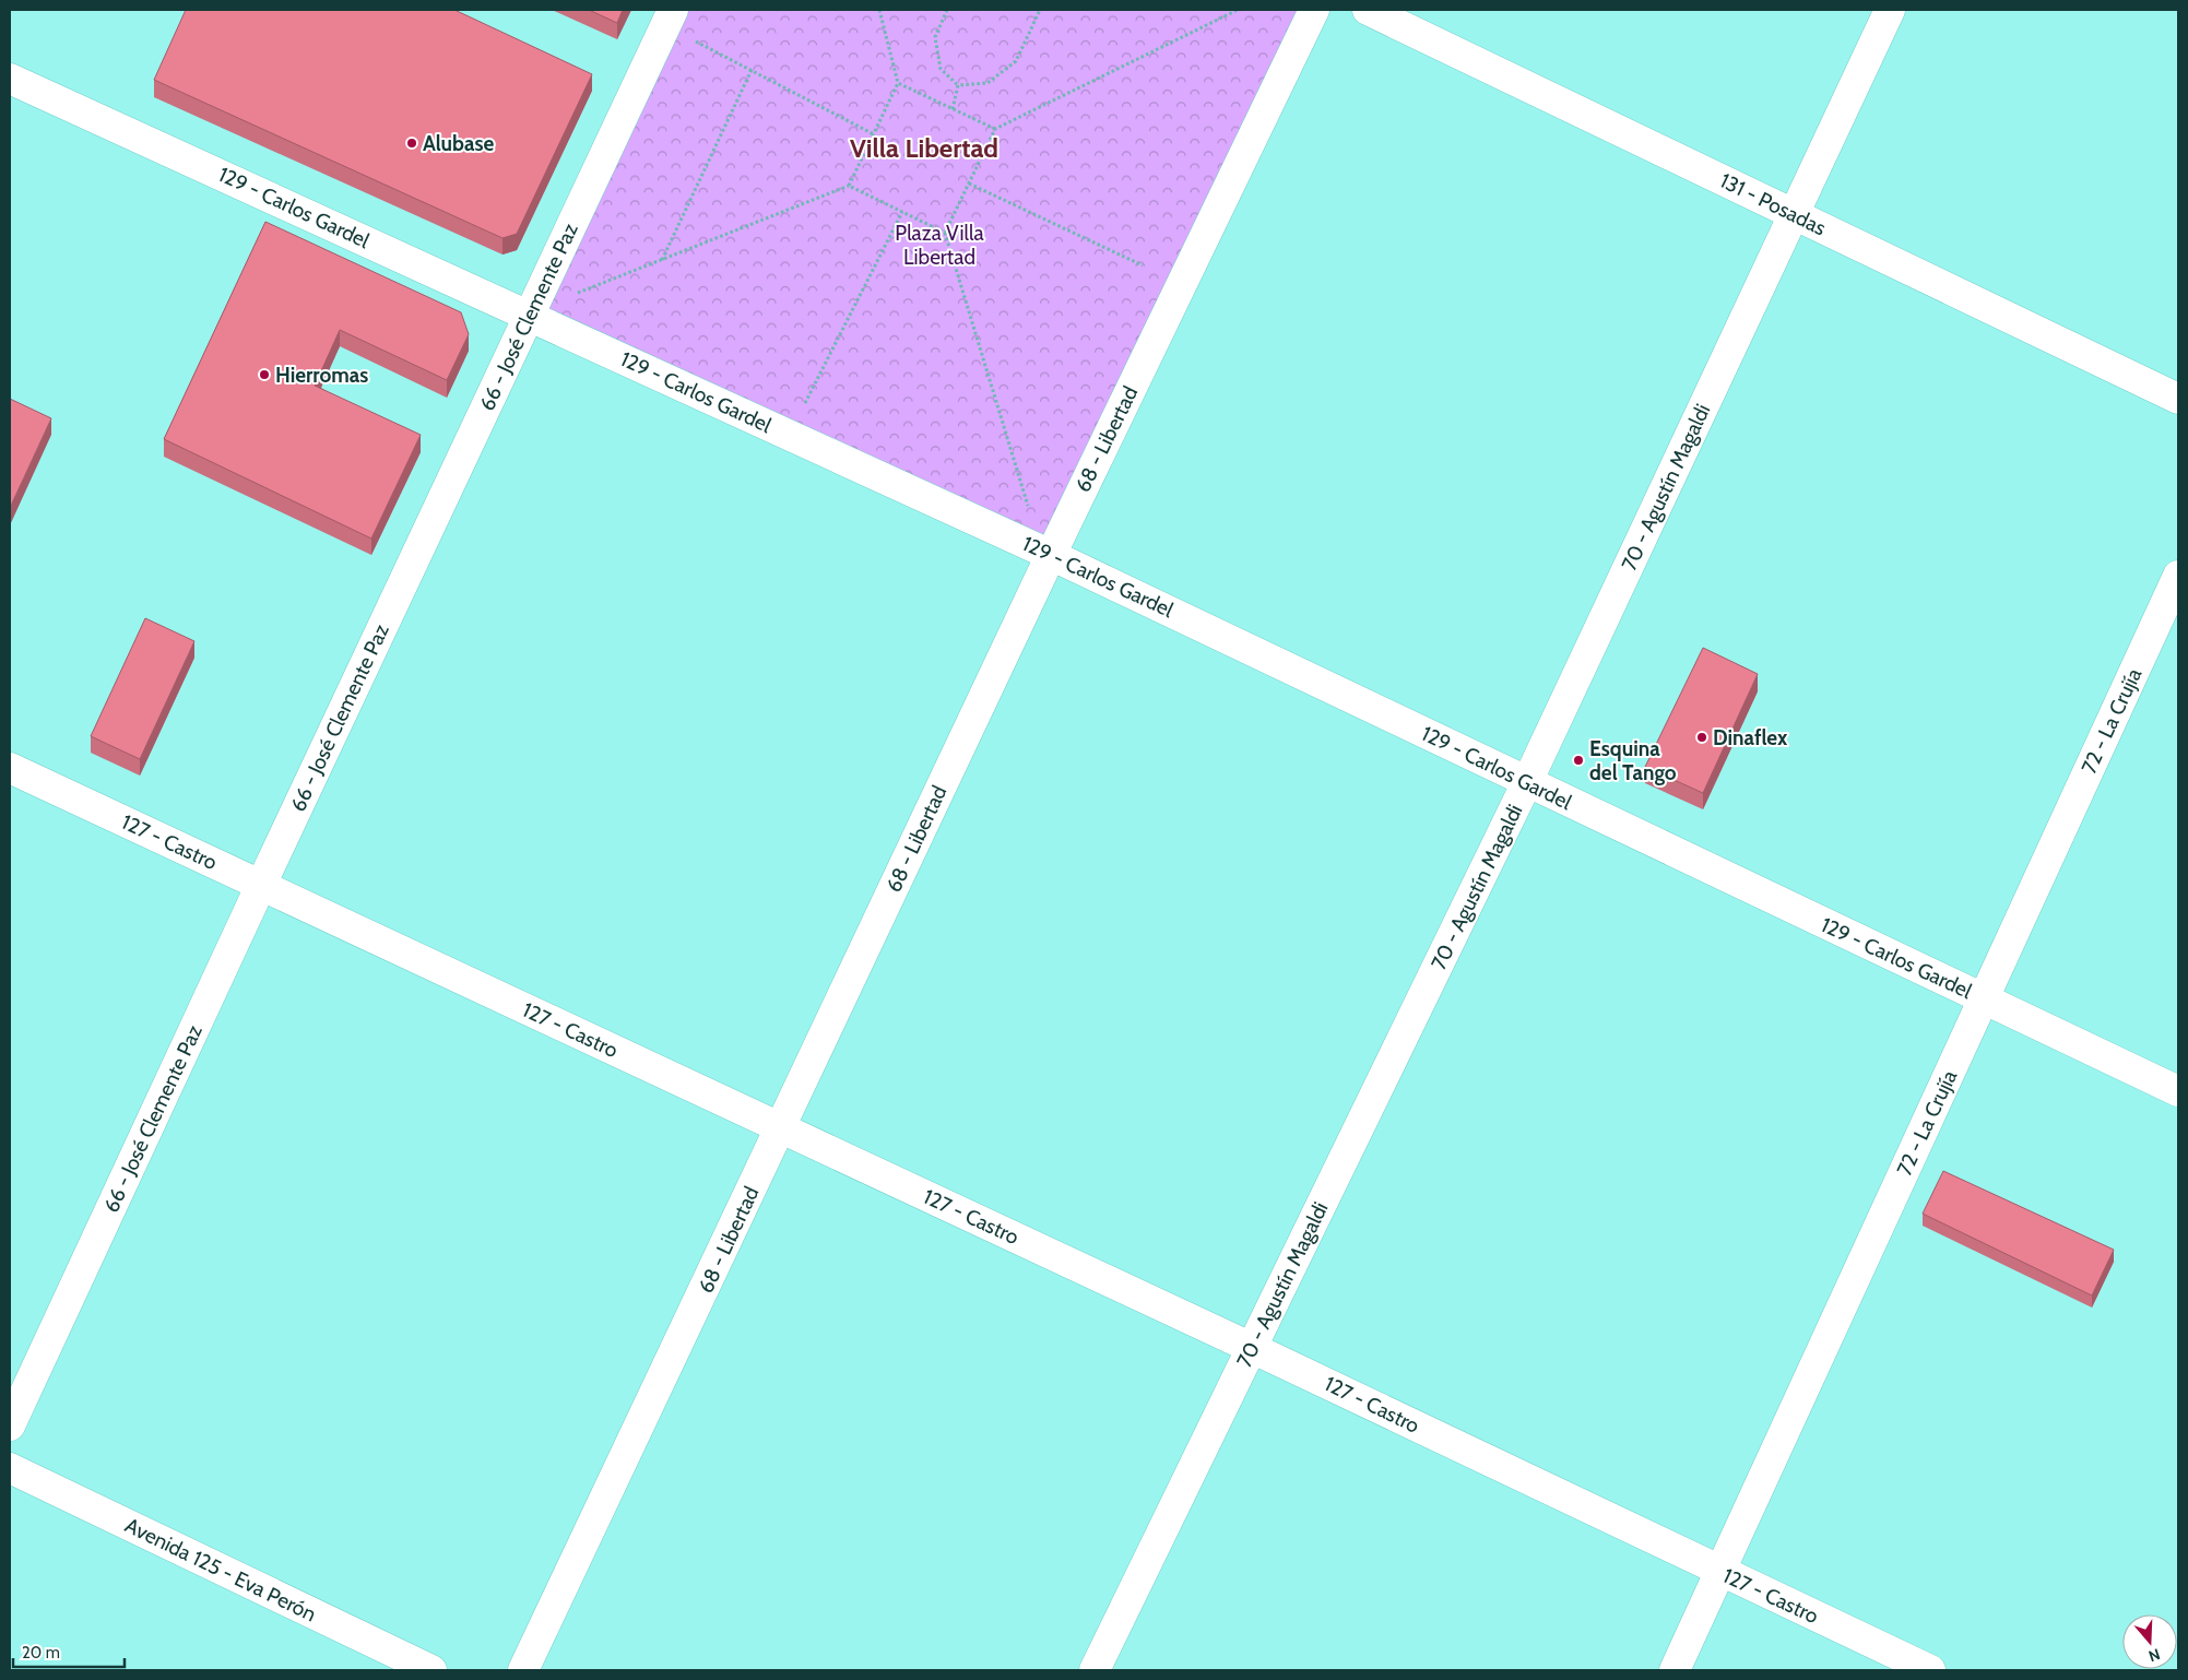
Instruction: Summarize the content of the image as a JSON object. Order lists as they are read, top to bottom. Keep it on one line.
{"streets":{"street":["131 - Posadas","129 - Carlos Gardel","66 - José Clemente Paz","68 - Libertad","70 - Agustín Magaldi","72 - La Crujía","127 - Castro","Avenida 125 - Eva Perón"]},"crossings":[["131 - Posadas","70 - Agustín Magaldi"],["129 - Carlos Gardel","66 - José Clemente Paz"],["129 - Carlos Gardel","68 - Libertad"],["129 - Carlos Gardel","70 - Agustín Magaldi"],["129 - Carlos Gardel","72 - La Crujía"],["66 - José Clemente Paz","127 - Castro"],["68 - Libertad","127 - Castro"],["70 - Agustín Magaldi","127 - Castro"],["72 - La Crujía","127 - Castro"]],"districts":["Villa Libertad"],"parks":["Plaza Villa Libertad"],"places":["Alubase","Hierromas","Dinaflex","Esquina del Tango"],"scale_bar":"20 m","north":"bottom"}
